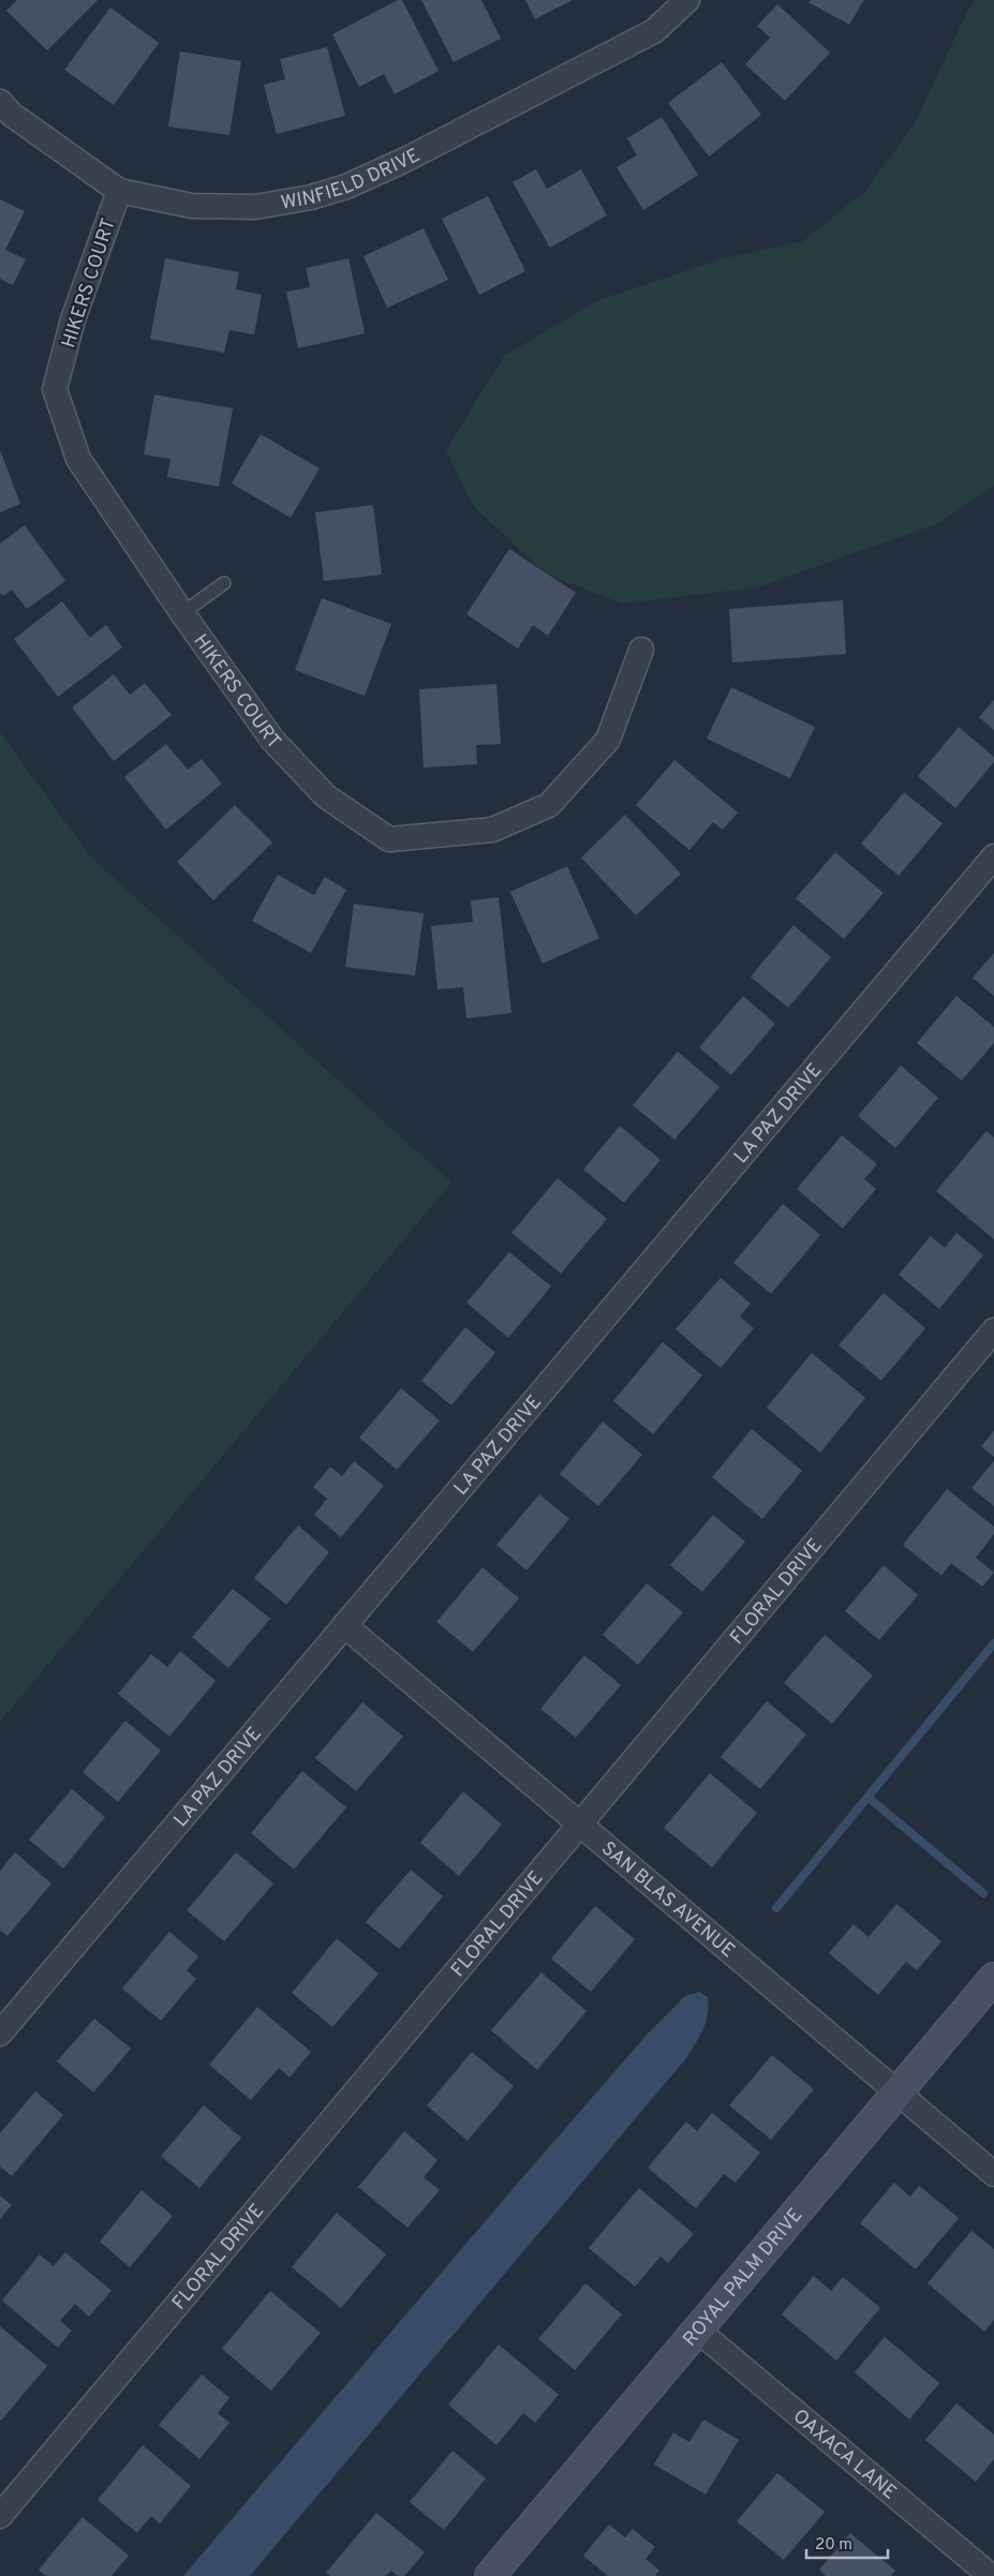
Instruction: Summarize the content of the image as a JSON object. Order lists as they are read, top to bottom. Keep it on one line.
{"streets":{"street":["WINFIELD DRIVE","HIKERS COURT","LA PAZ DRIVE","FLORAL DRIVE","SAN BLAS AVENUE","ROYAL PALM DRIVE","OAXACA LANE"]},"crossings":[["WINFIELD DRIVE","HIKERS COURT"],["LA PAZ DRIVE","SAN BLAS AVENUE"],["FLORAL DRIVE","SAN BLAS AVENUE"],["SAN BLAS AVENUE","ROYAL PALM DRIVE"],["ROYAL PALM DRIVE","OAXACA LANE"]],"scale_bar":"20 m"}
